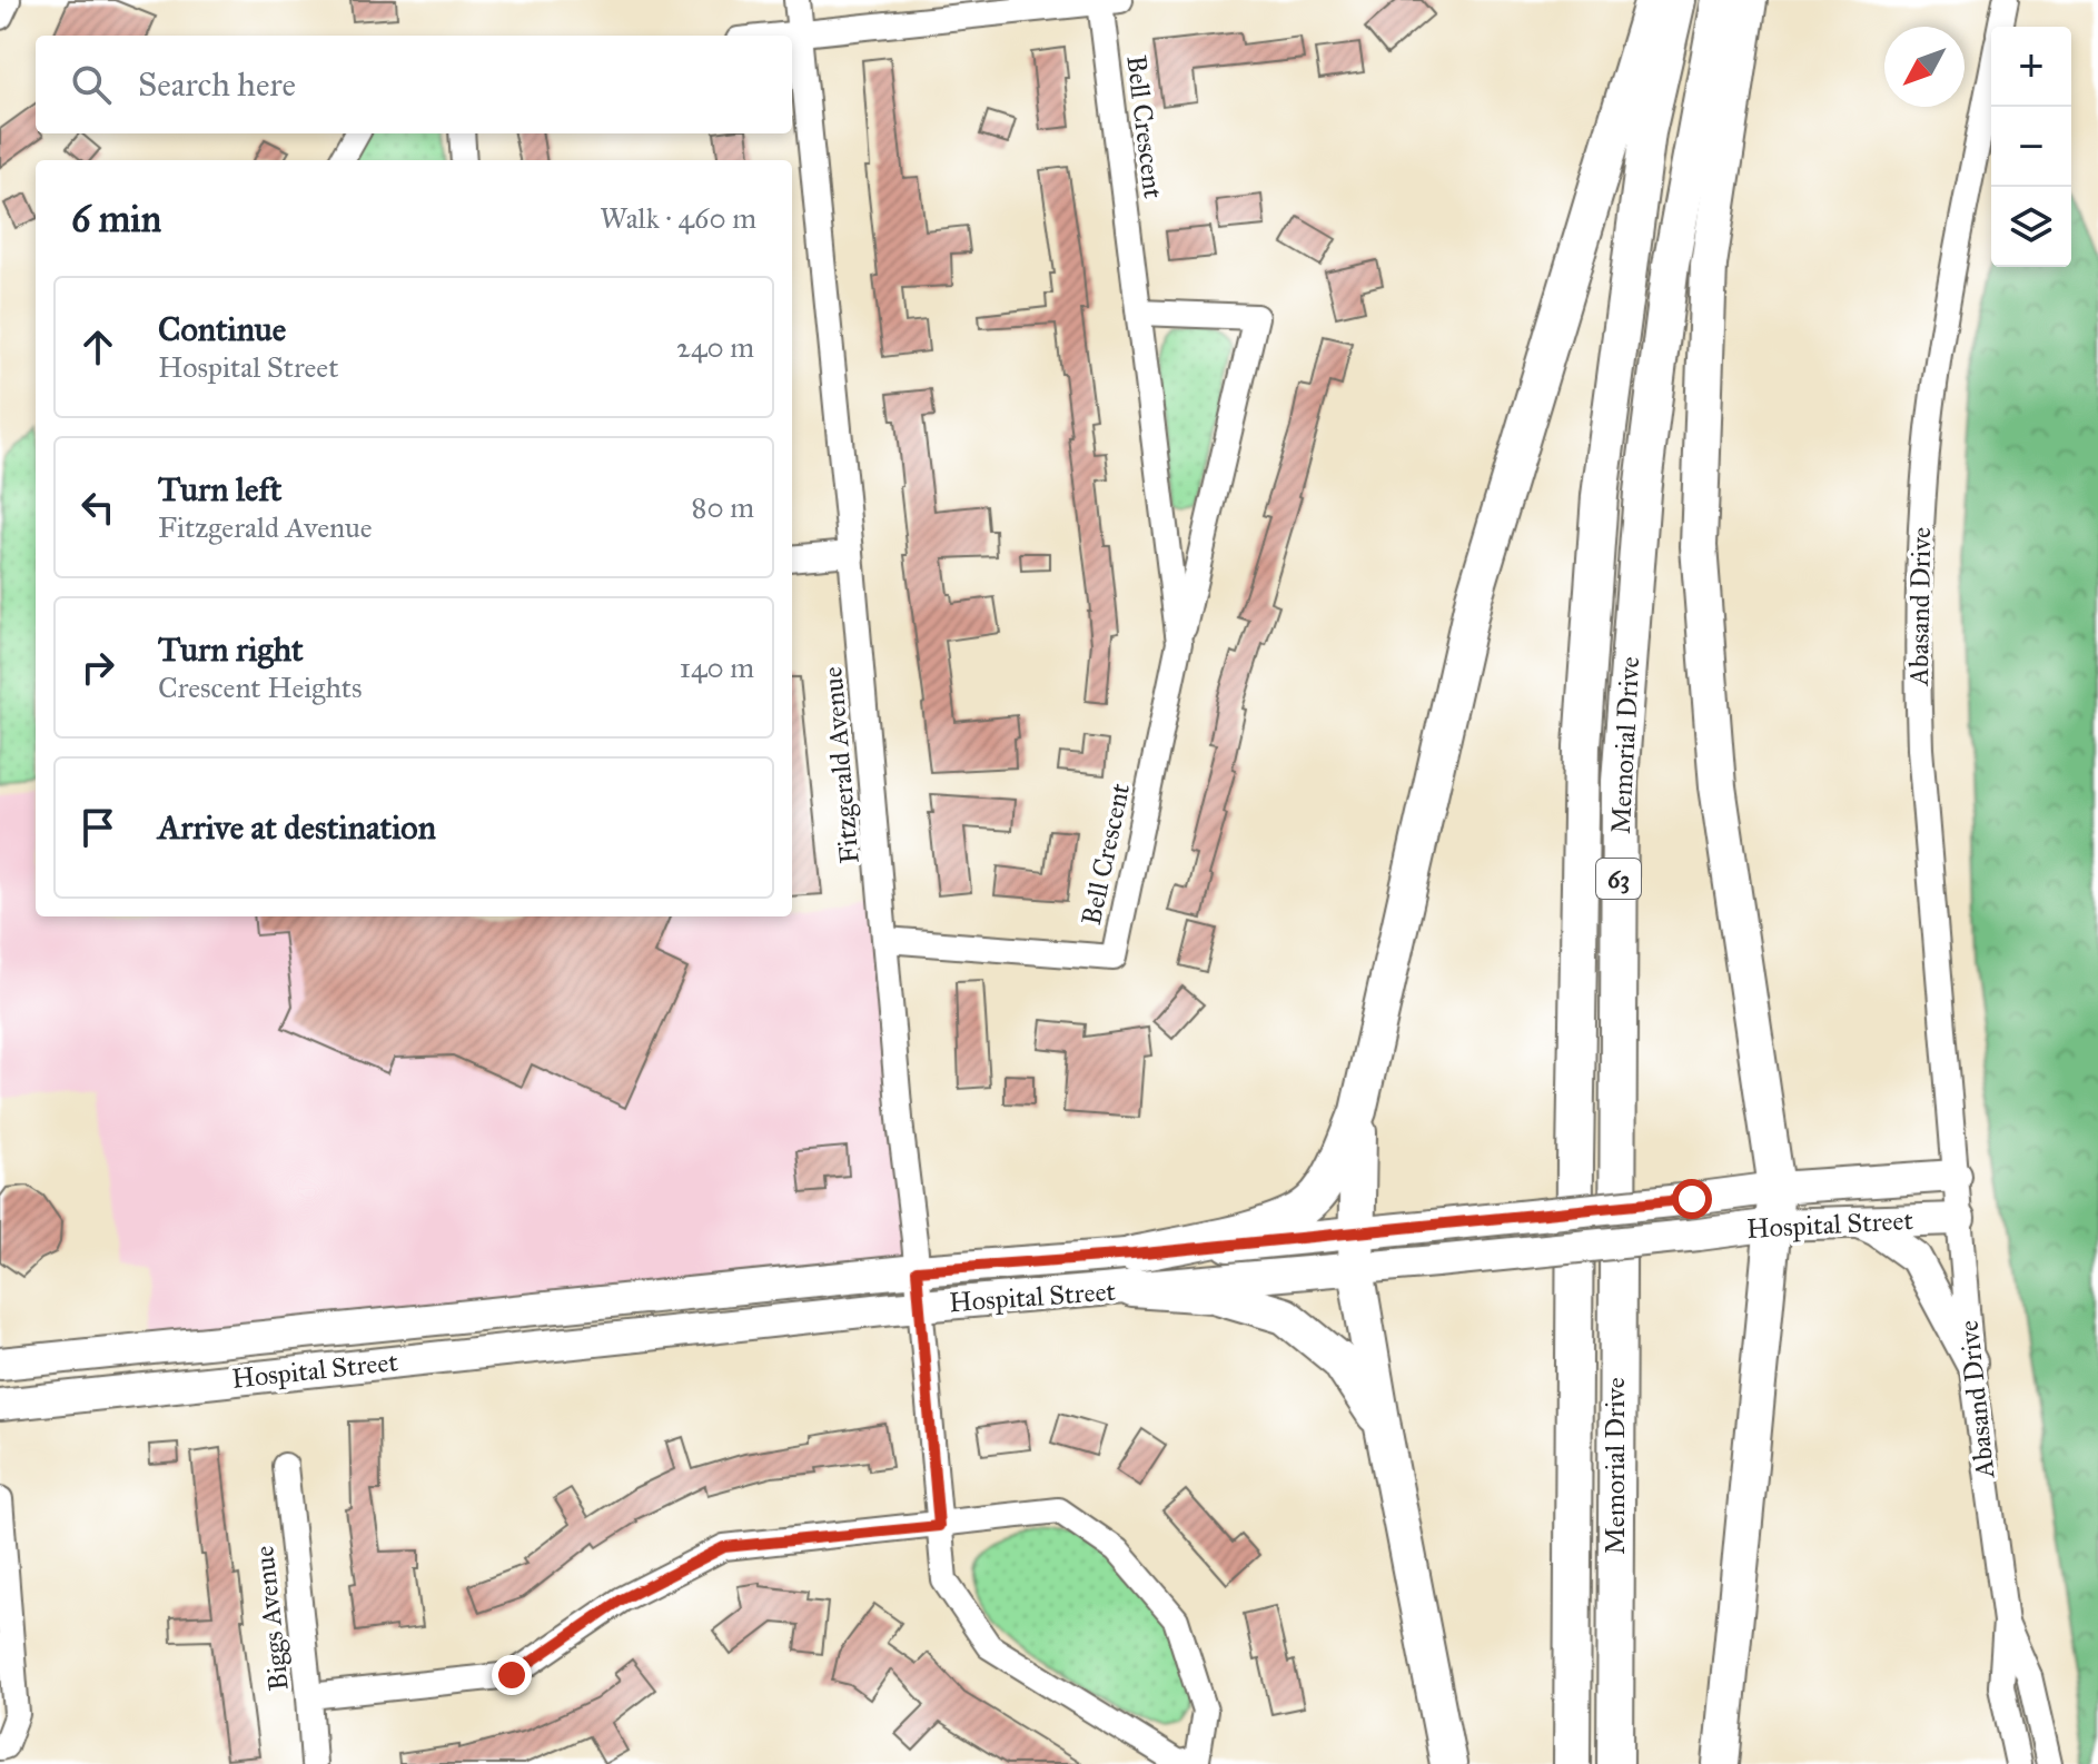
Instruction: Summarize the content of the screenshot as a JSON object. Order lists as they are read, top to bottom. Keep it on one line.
{"streets":{"highway":["Memorial Drive","63"],"main road":["Hospital Street"],"street":["Bell Crescent","Abasand Drive","Fitzgerald Avenue","Biggs Avenue"]},"crossings":[["Bell Crescent","Fitzgerald Avenue"],["Abasand Drive","Hospital Street"],["Fitzgerald Avenue","Hospital Street"]],"north":"bottom left","page":{"map_buttons":["+","−"],"search":"Search here","heading":["6 min","Walk · 460 m"],"list":[["Continue","Hospital Street","240 m"],["Turn left","Fitzgerald Avenue","80 m"],["Turn right","Crescent Heights","140 m"],"Arrive at destination"]}}
